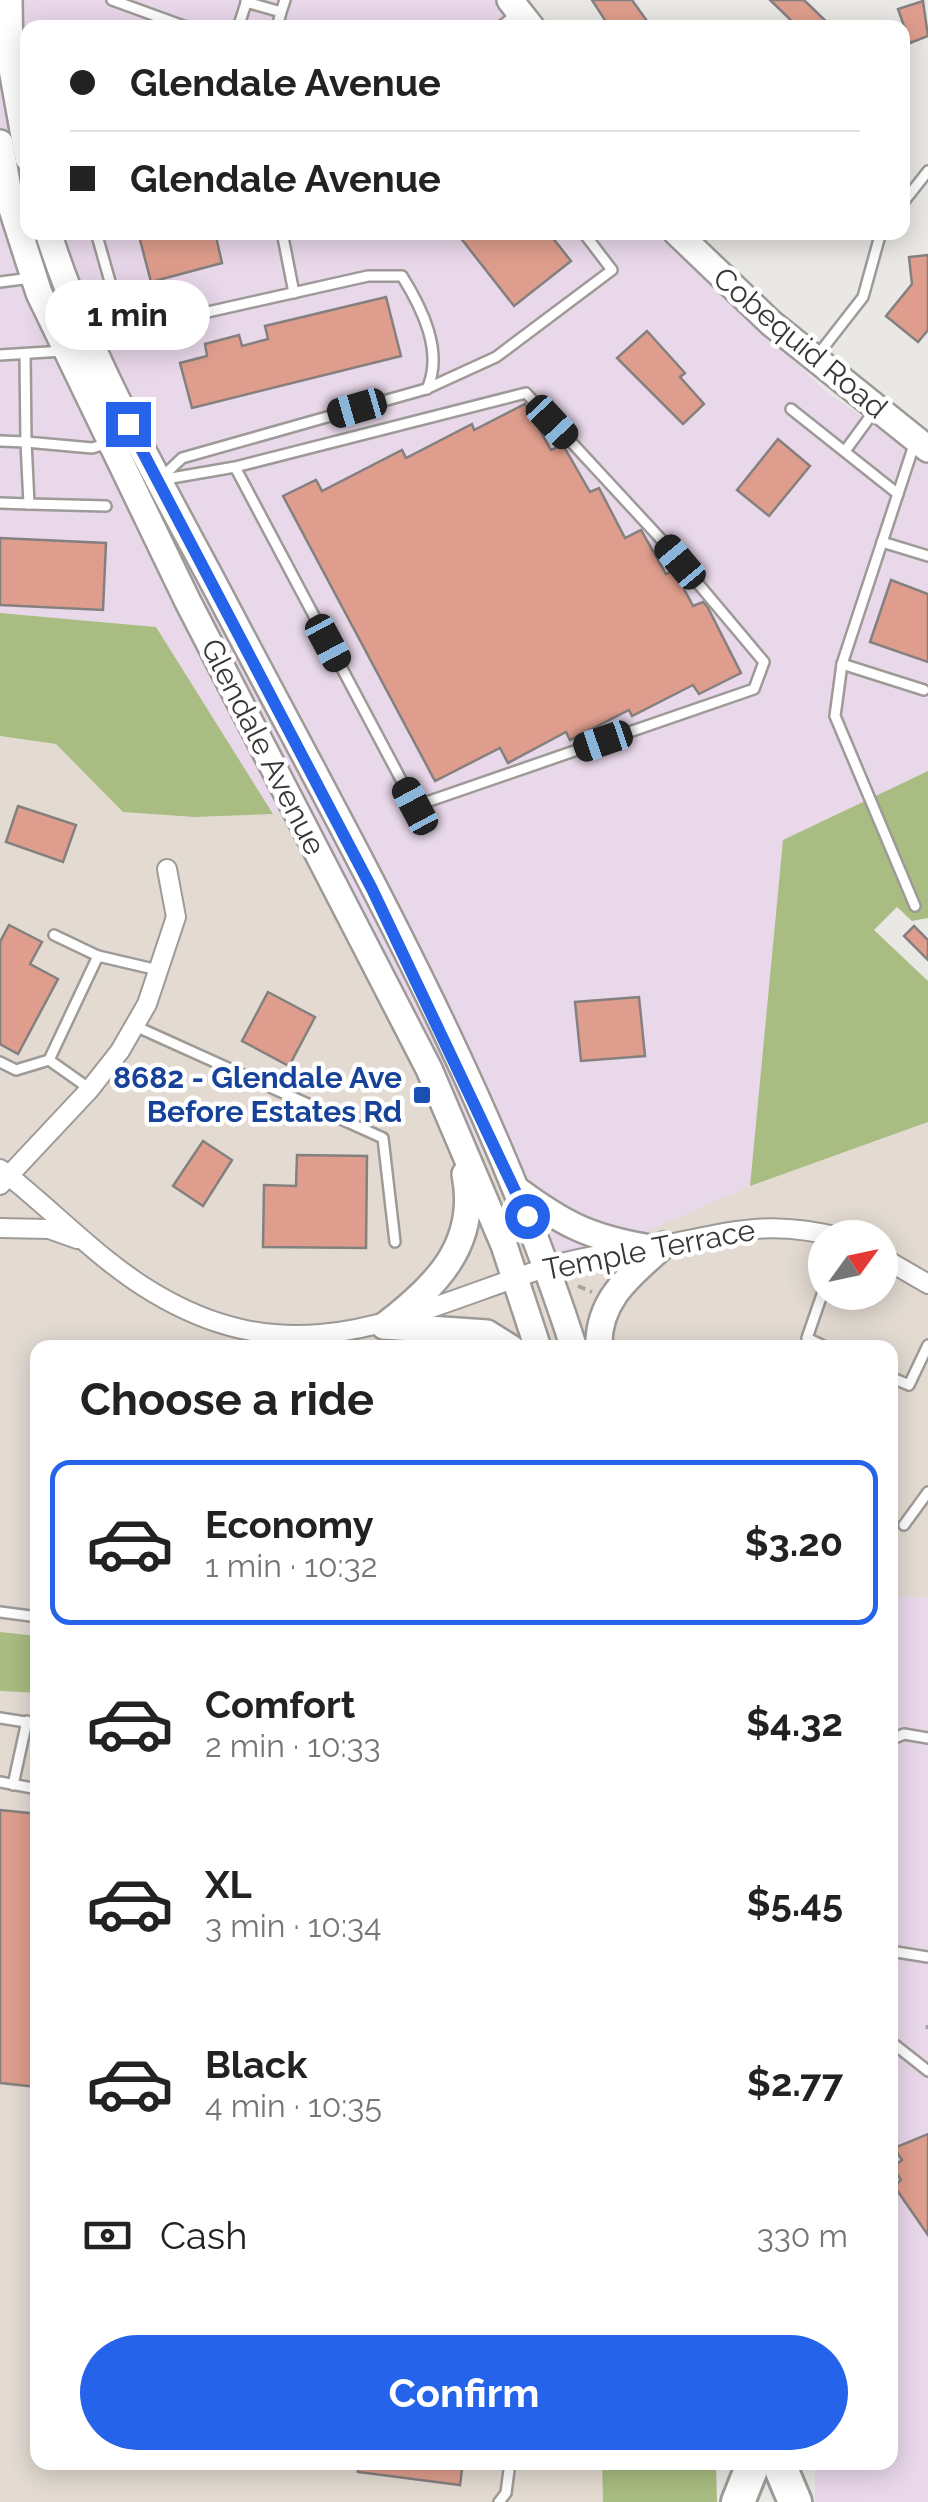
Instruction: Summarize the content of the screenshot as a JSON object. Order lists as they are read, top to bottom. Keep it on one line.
{"streets":{"main road":["Cobequid Road","Glendale Avenue"],"street":["Temple Terrace"]},"crossings":[["Glendale Avenue","Temple Terrace"]],"places":{"transit":["8682 - Glendale Ave Before Estates Rd"]},"north":"top right","page":{"banner":["Glendale Avenue","Glendale Avenue"],"bubble":"1 min","heading":"Choose a ride","list":[{"name":"Economy","note":"1 min · 10:32","value":"$3.20"},{"name":"Comfort","note":"2 min · 10:33","value":"$4.32"},{"name":"XL","note":"3 min · 10:34","value":"$5.45"},{"name":"Black","note":"4 min · 10:35","value":"$2.77"}],"pay":["Cash","330 m"],"buttons":"Confirm"}}
